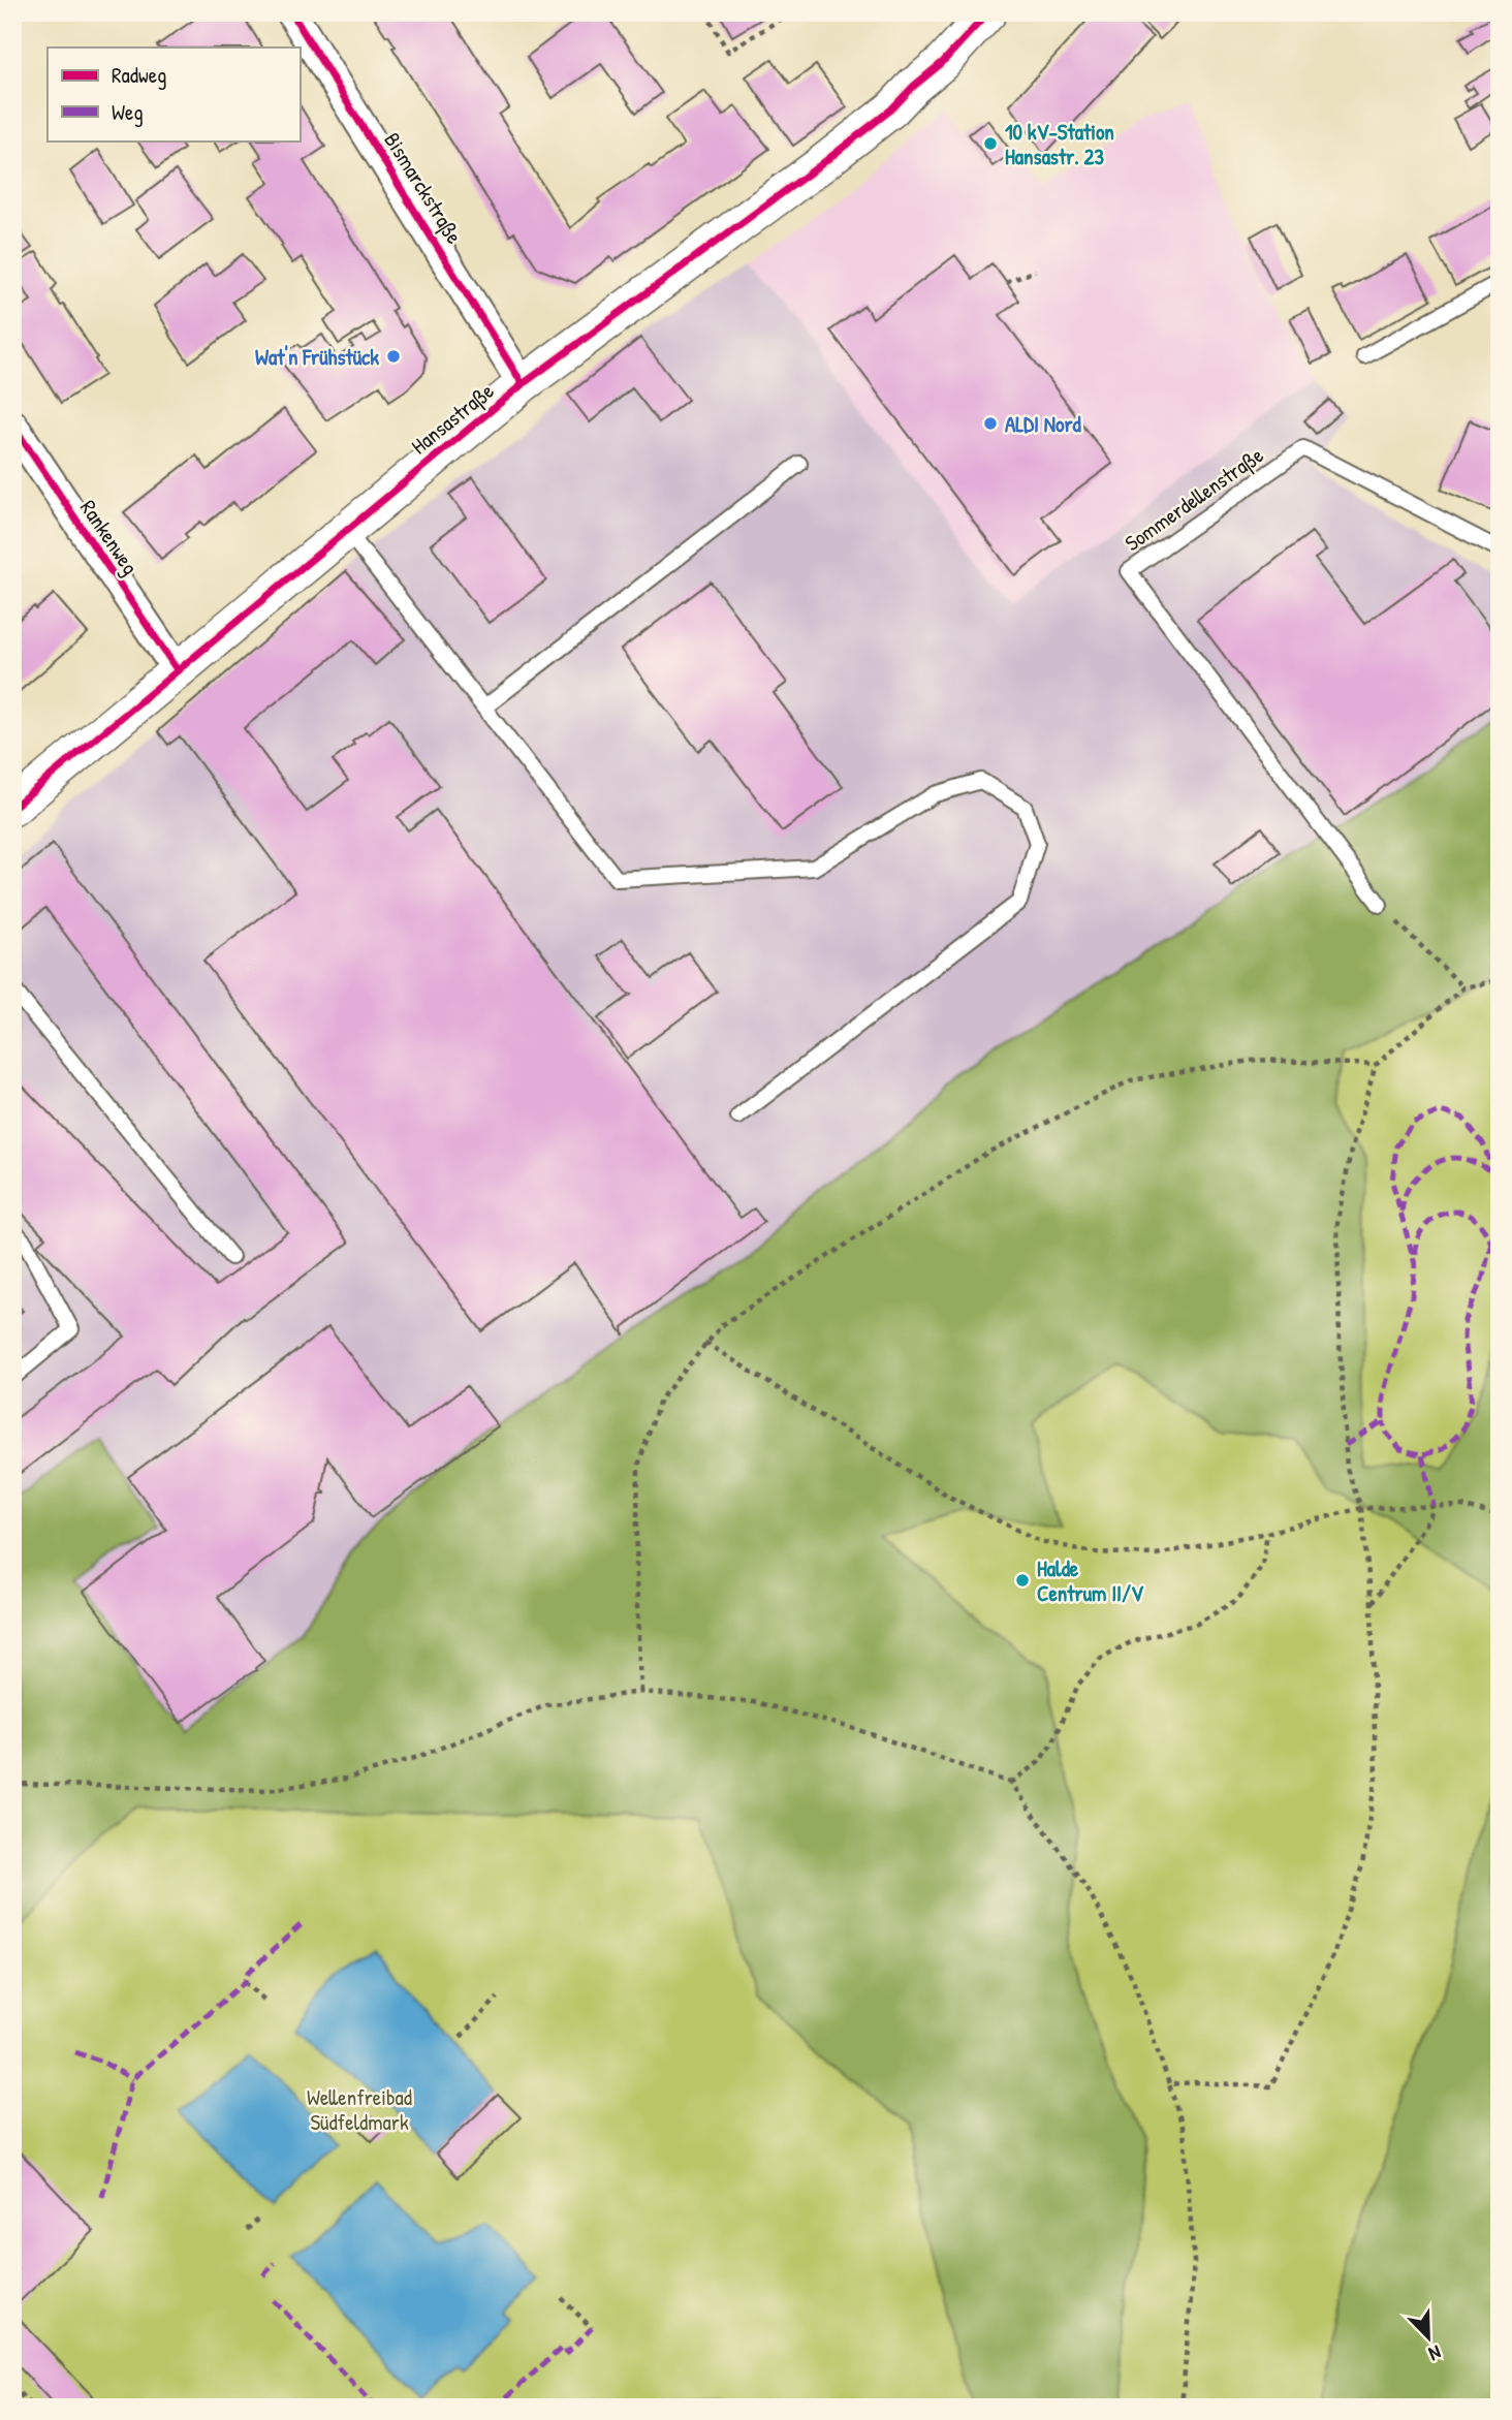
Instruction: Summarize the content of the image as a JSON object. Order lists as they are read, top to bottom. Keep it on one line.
{"streets":{"street":["Bismarckstraße","Hansastraße","Rankenweg"],"lane":["Sommerdellenstraße"]},"crossings":[["Bismarckstraße","Hansastraße"],["Hansastraße","Rankenweg"]],"parks":["Wellenfreibad Südfeldmark"],"places":["10 kV-Station Hansastr. 23","Wat'n Frühstück","ALDI Nord","Halde Centrum II/V"],"legend":["Radweg","Weg"],"north":"bottom right"}
